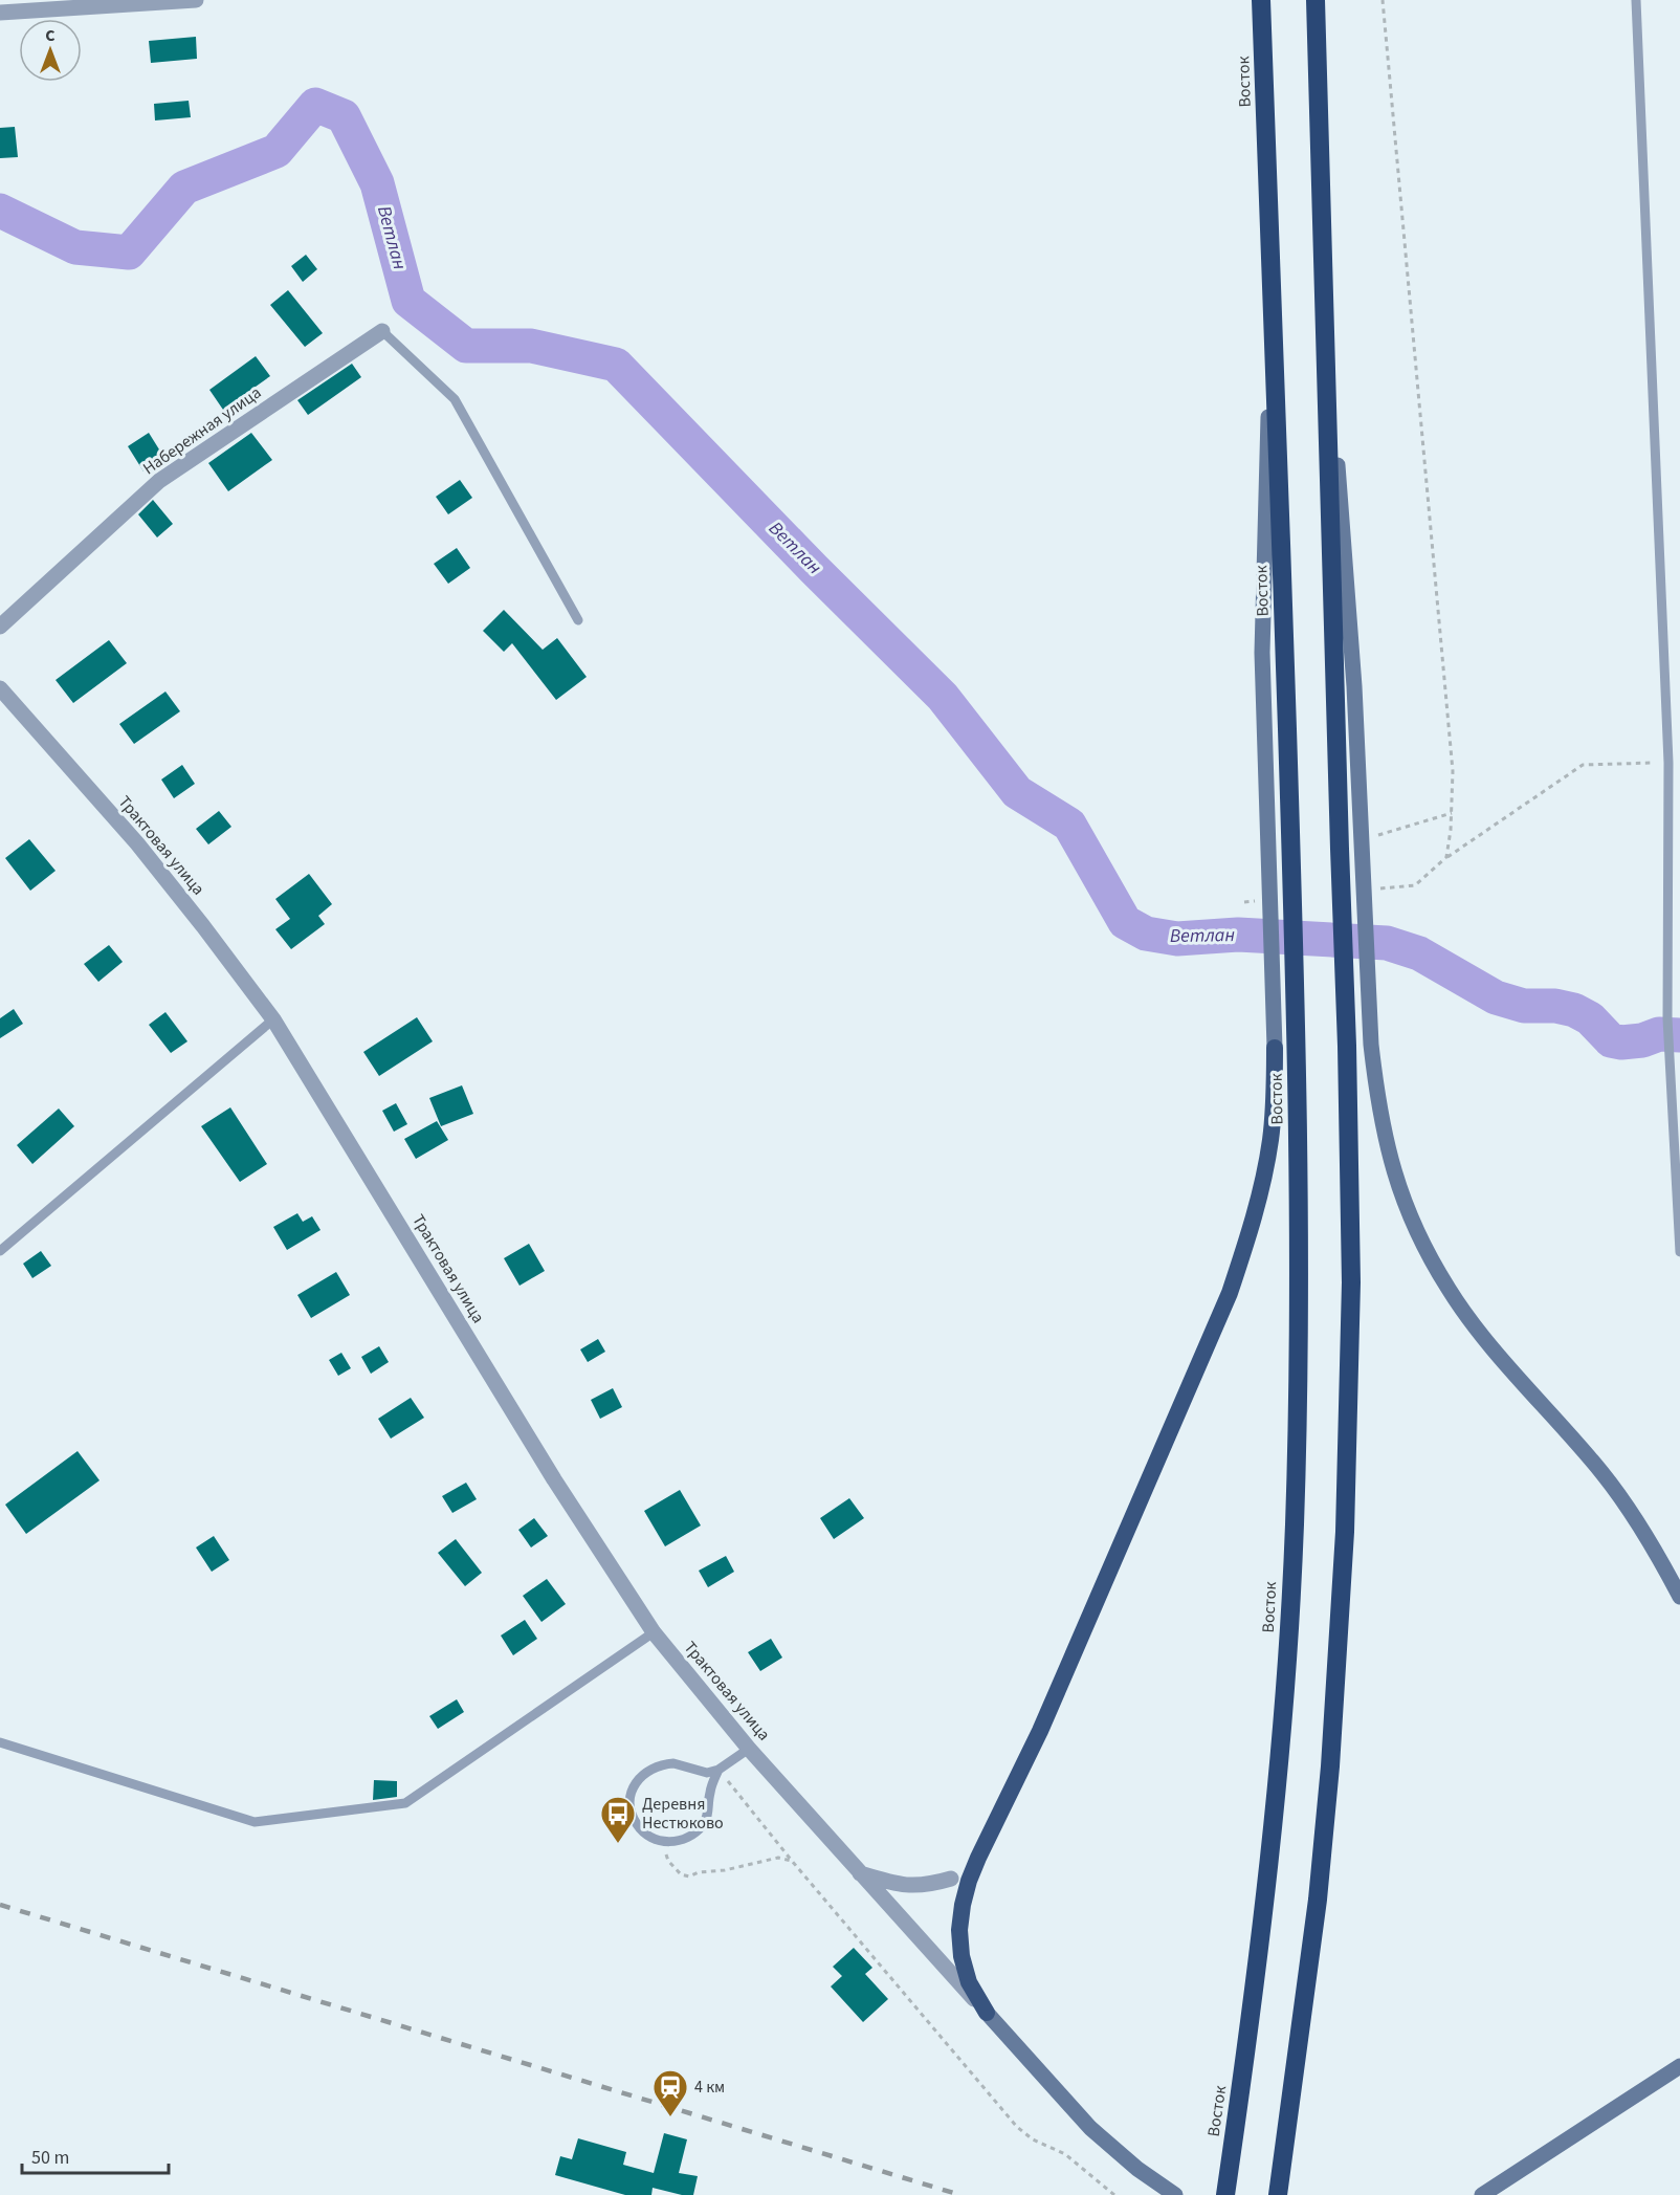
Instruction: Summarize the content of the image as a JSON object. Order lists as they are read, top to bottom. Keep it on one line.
{"streets":{"highway":["Восток"],"street":["Набережная улица","Трактовая улица"]},"water":["Ветлан"],"places":{"bus stop":["Деревня Нестюково"],"station":["4 км"]},"scale_bar":"50 m","north":"top"}
